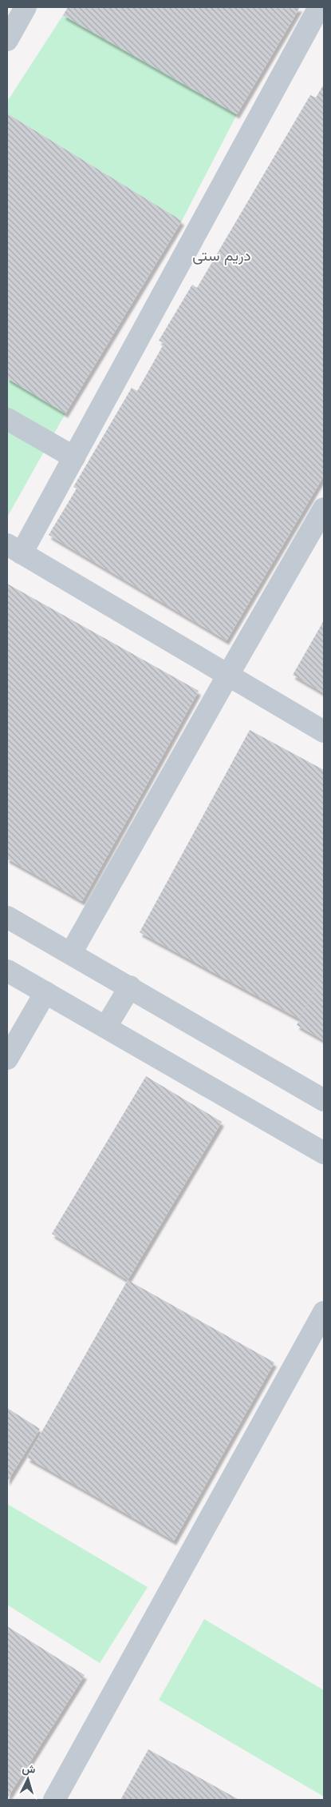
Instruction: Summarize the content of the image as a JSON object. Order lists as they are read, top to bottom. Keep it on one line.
{"districts":["دریم ستی"],"north":"top"}
